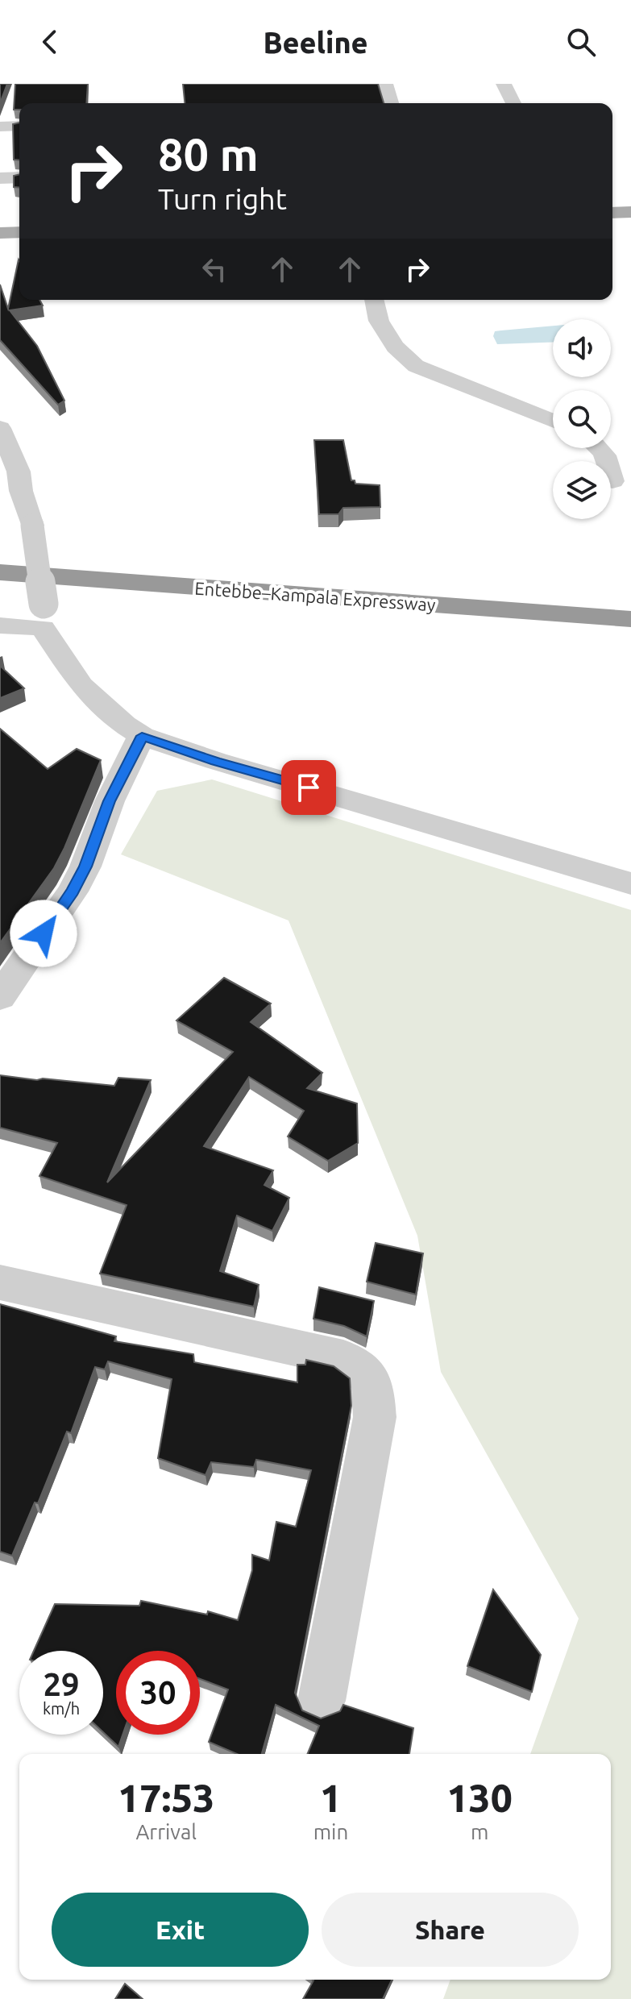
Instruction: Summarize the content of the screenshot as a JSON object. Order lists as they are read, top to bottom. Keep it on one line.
{"streets":{"highway":["Entebbe–Kampala Expressway"]},"page":{"header":"Beeline","turn":["80 m","Turn right"],"speed":"29 km/h","limit":"30","eta":["17:53","Arrival","1","min","130","m"],"buttons":["Exit","Share"]}}
